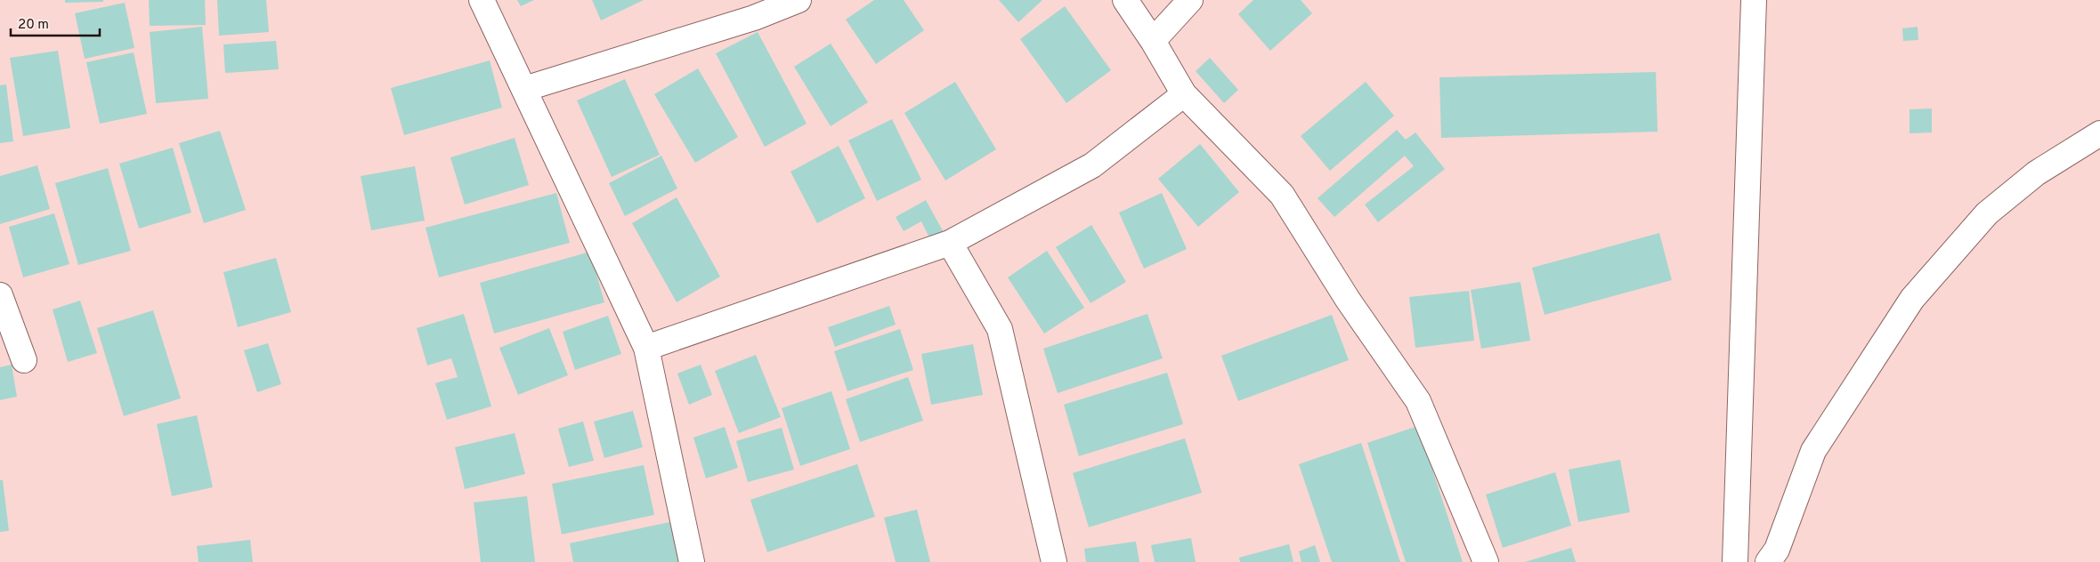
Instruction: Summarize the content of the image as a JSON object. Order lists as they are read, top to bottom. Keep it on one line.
{"scale_bar":"20 m"}
